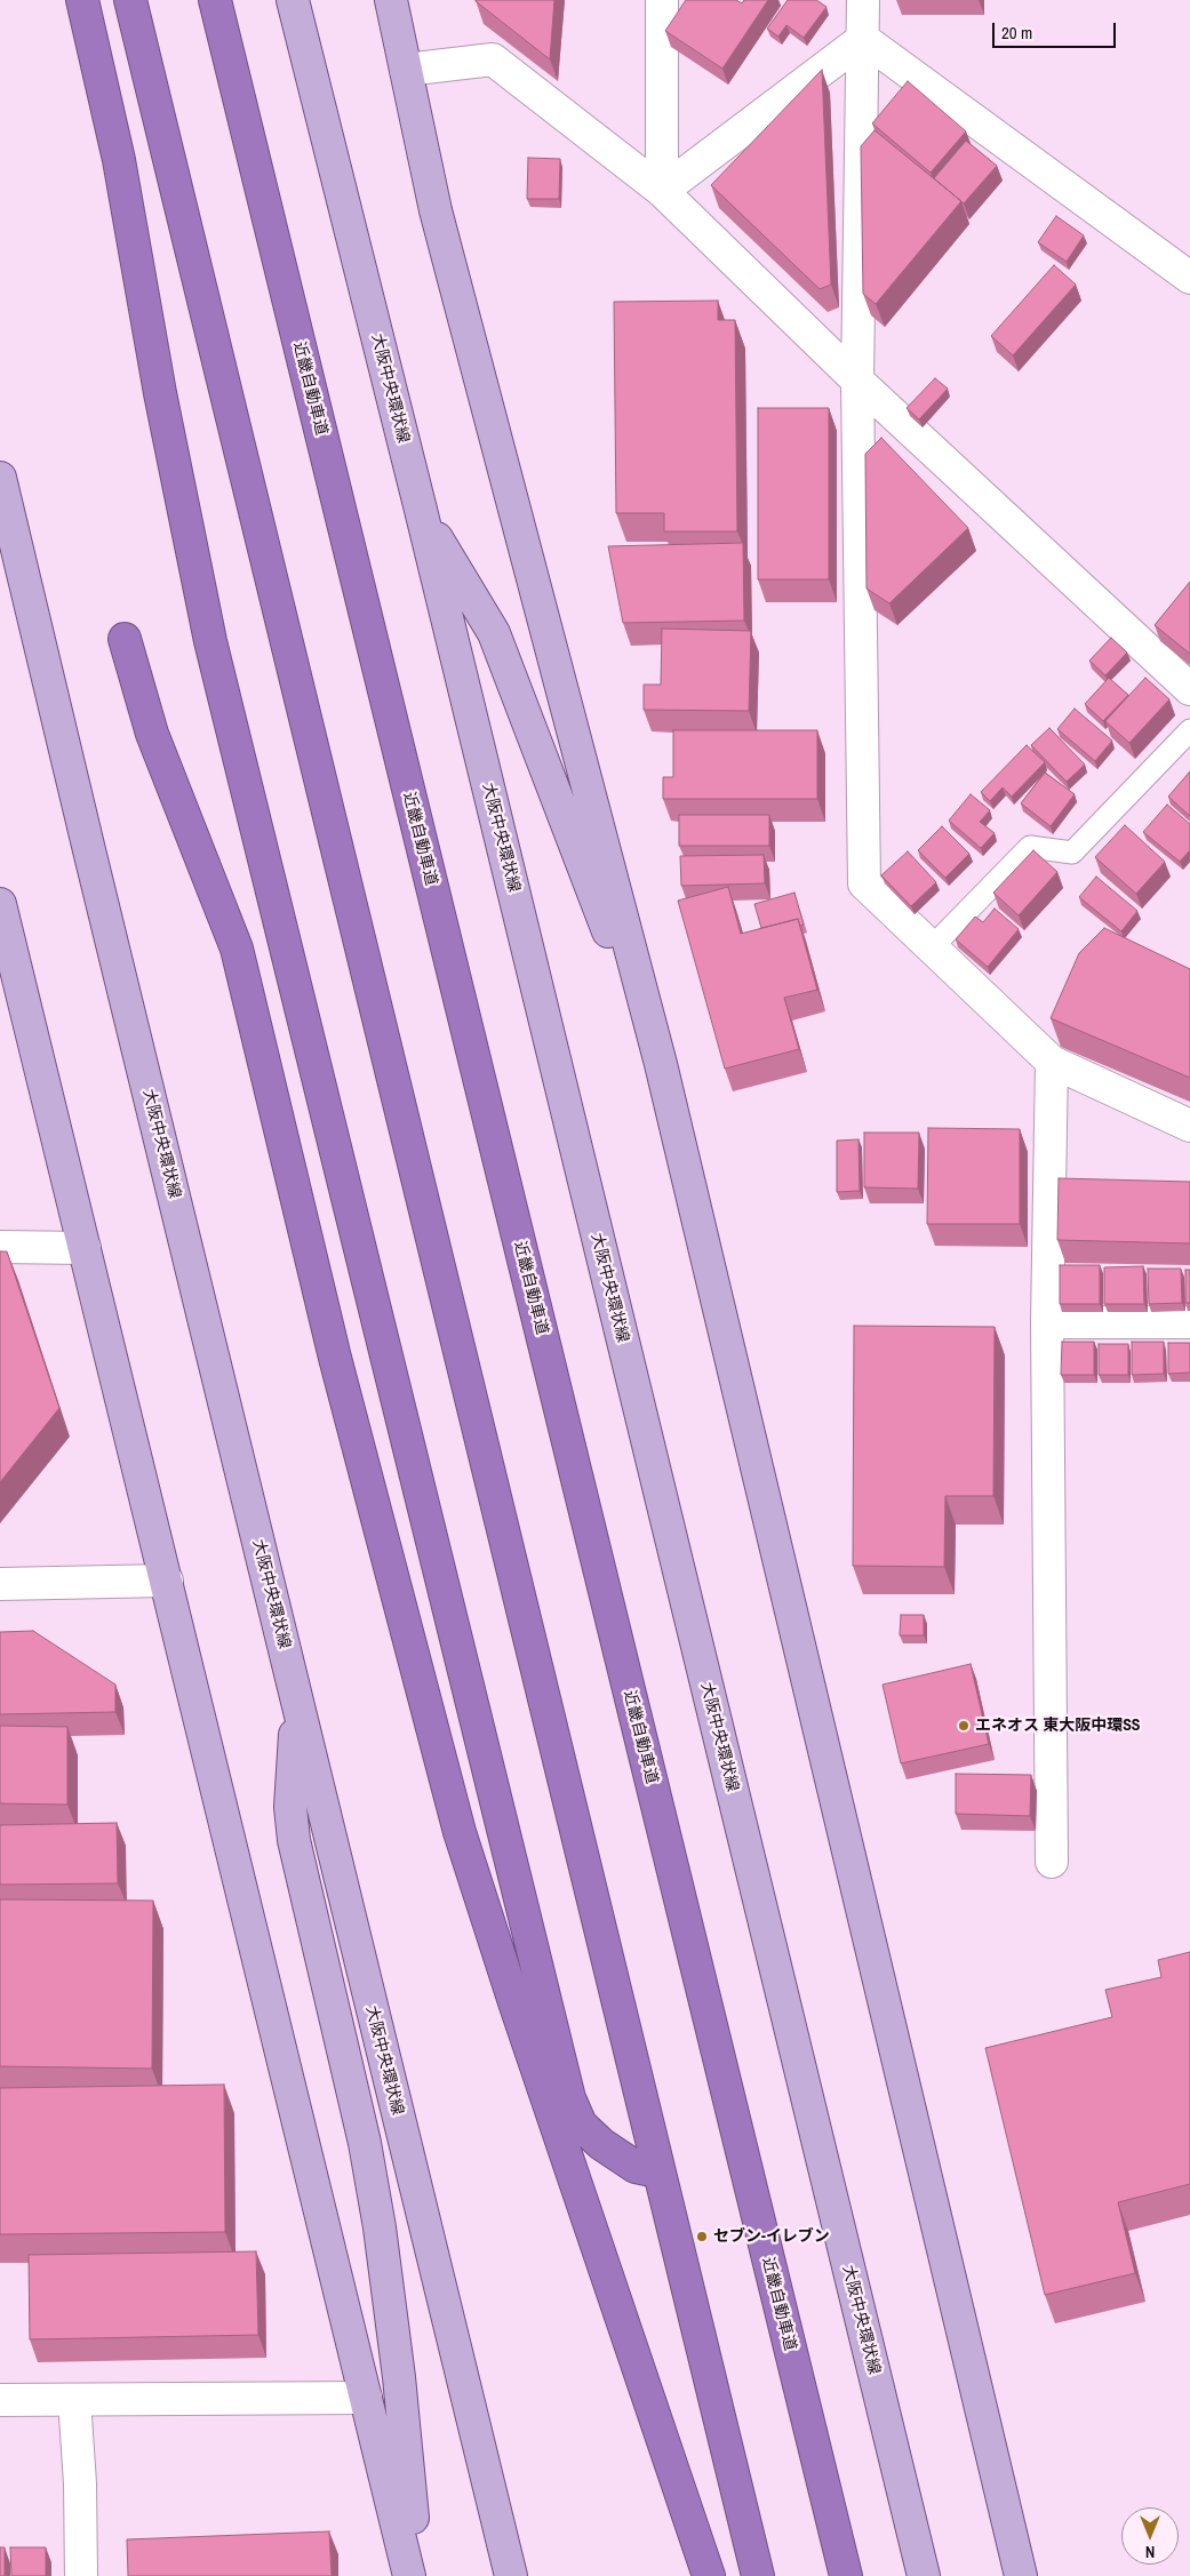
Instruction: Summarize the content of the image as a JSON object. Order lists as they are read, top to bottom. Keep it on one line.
{"streets":{"highway":["近畿自動車道"],"main road":["大阪中央環状線"]},"places":["エネオス 東大阪中環SS","セブン-イレブン"],"scale_bar":"20 m","north":"bottom"}
